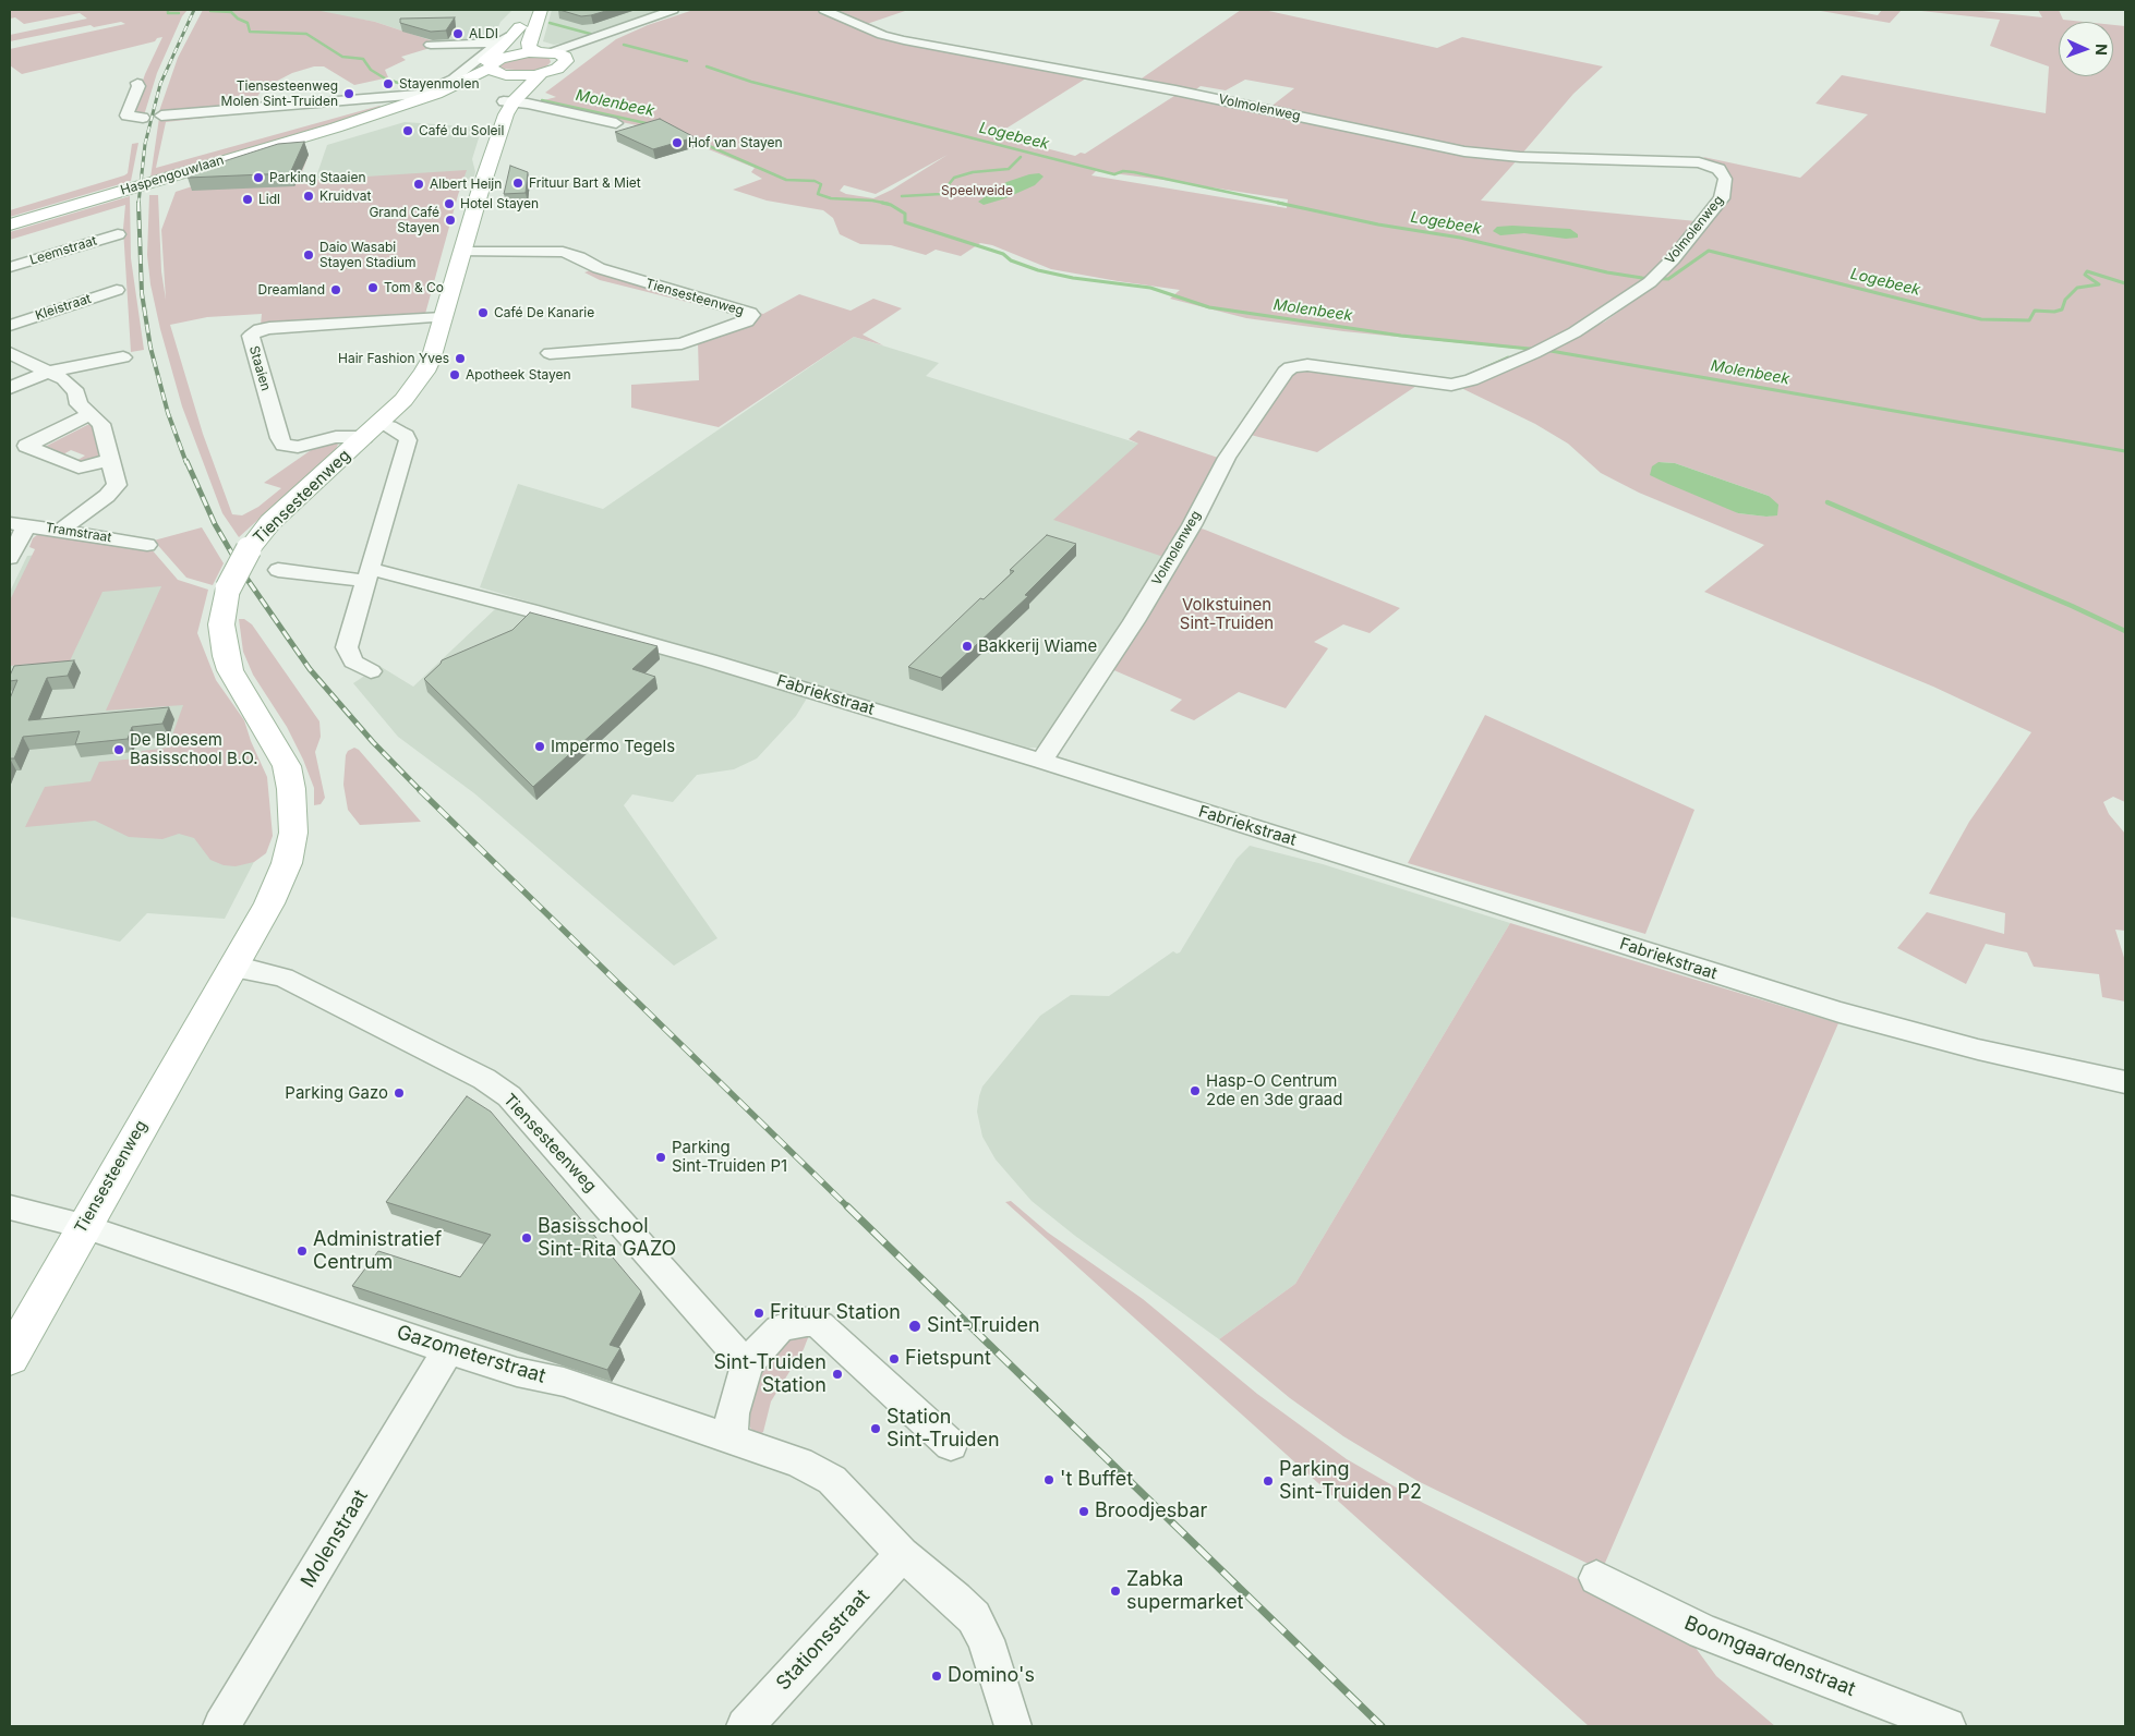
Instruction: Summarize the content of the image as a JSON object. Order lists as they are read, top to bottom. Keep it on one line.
{"streets":{"main road":["Haspengouwlaan","Tiensesteenweg"],"street":["Volmolenweg","Leemstraat","Kleistraat","Staaien","Tramstraat","Fabriekstraat","Gazometerstraat","Molenstraat","Stationsstraat","Boomgaardenstraat"]},"crossings":[["Volmolenweg","Fabriekstraat"],["Haspengouwlaan","Tiensesteenweg"],["Tiensesteenweg","Staaien"],["Tiensesteenweg","Gazometerstraat"],["Gazometerstraat","Molenstraat"],["Gazometerstraat","Stationsstraat"]],"water":["Molenbeek","Logebeek"],"parks":["Speelweide","Volkstuinen Sint-Truiden"],"places":["ALDI","Stayenmolen","Tiensesteenweg Molen Sint-Truiden","Café du Soleil","Hof van Stayen","Parking Staaien","Frituur Bart & Miet","Albert Heijn","Kruidvat","Lidl","Hotel Stayen","Grand Café Stayen","Daio Wasabi Stayen Stadium","Tom & Co","Dreamland","Café De Kanarie","Hair Fashion Yves","Apotheek Stayen","Bakkerij Wiame","Impermo Tegels","De Bloesem Basisschool B.O.","Hasp-O Centrum 2de en 3de graad","Parking Gazo","Parking Sint-Truiden P1","Basisschool Sint-Rita GAZO","Administratief Centrum","Frituur Station","Sint-Truiden","Fietspunt","Sint-Truiden Station","Station Sint-Truiden","'t Buffet","Parking Sint-Truiden P2","Broodjesbar","Zabka supermarket","Domino's"],"north":"right"}
